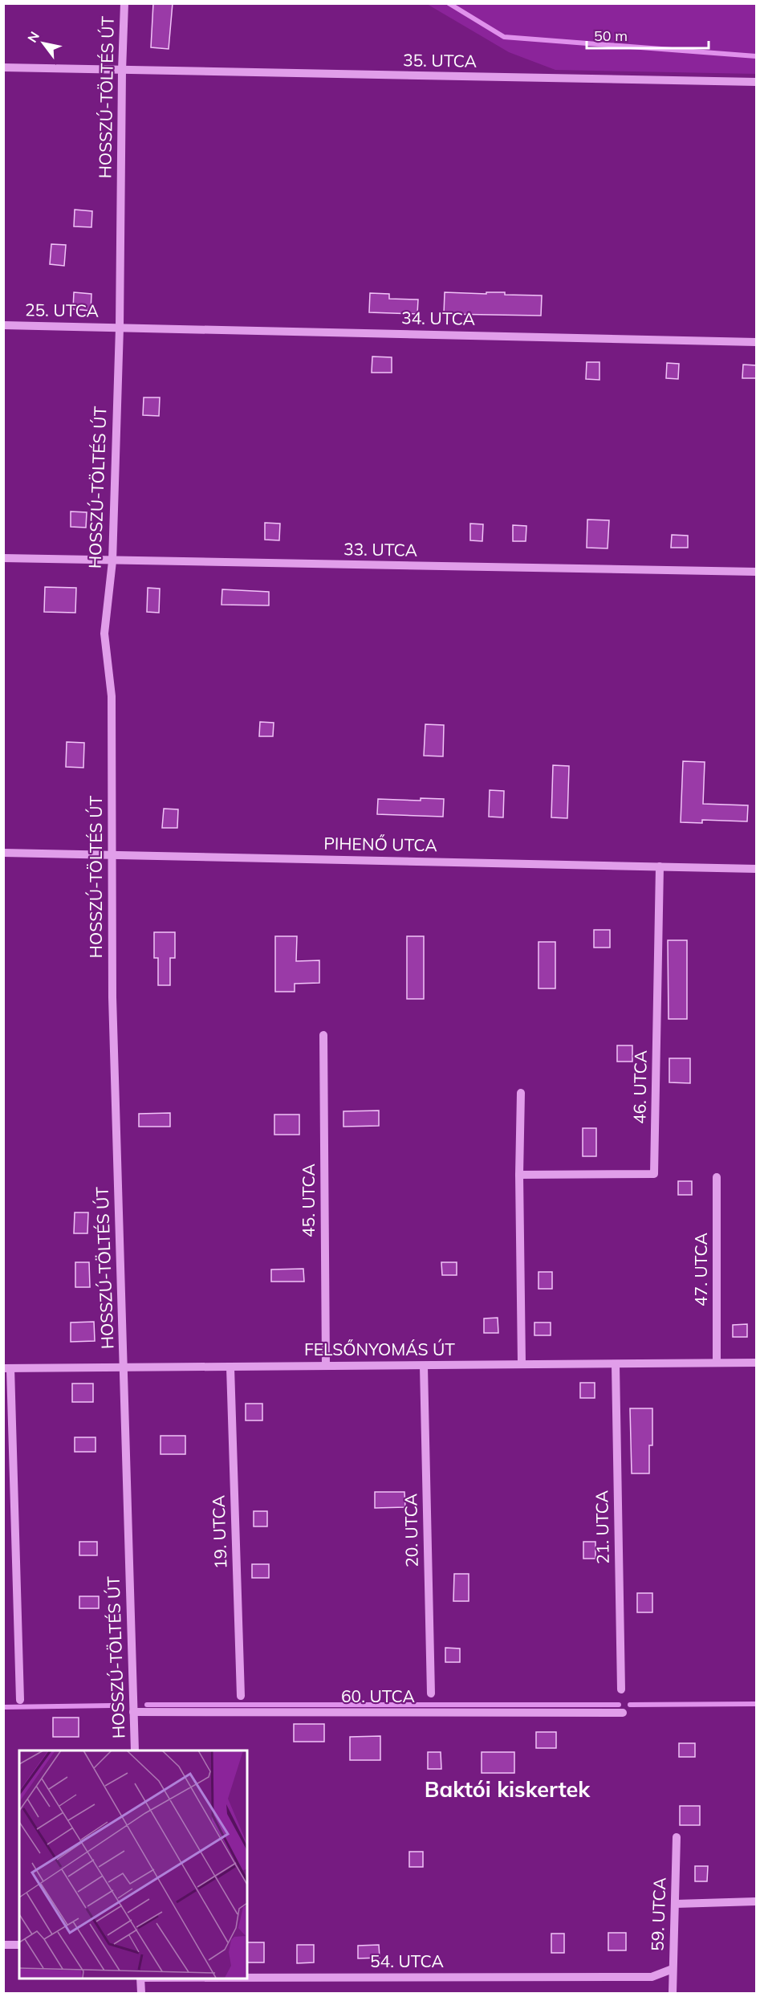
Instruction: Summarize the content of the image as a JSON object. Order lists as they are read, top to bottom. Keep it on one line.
{"streets":{"street":["35. UTCA","HOSSZÚ-TÖLTÉS ÚT","25. UTCA","34. UTCA","33. UTCA","PIHENŐ UTCA","46. UTCA","45. UTCA","47. UTCA","FELSŐNYOMÁS ÚT","21. UTCA","20. UTCA","19. UTCA","60. UTCA","59. UTCA","54. UTCA"]},"crossings":[["35. UTCA","HOSSZÚ-TÖLTÉS ÚT"],["HOSSZÚ-TÖLTÉS ÚT","25. UTCA"],["HOSSZÚ-TÖLTÉS ÚT","34. UTCA"],["HOSSZÚ-TÖLTÉS ÚT","33. UTCA"],["HOSSZÚ-TÖLTÉS ÚT","PIHENŐ UTCA"],["HOSSZÚ-TÖLTÉS ÚT","FELSŐNYOMÁS ÚT"],["HOSSZÚ-TÖLTÉS ÚT","60. UTCA"],["25. UTCA","34. UTCA"],["PIHENŐ UTCA","46. UTCA"],["45. UTCA","FELSŐNYOMÁS ÚT"],["47. UTCA","FELSŐNYOMÁS ÚT"],["FELSŐNYOMÁS ÚT","21. UTCA"],["FELSŐNYOMÁS ÚT","20. UTCA"],["FELSŐNYOMÁS ÚT","19. UTCA"],["59. UTCA","54. UTCA"]],"districts":["Baktói kiskertek"],"scale_bar":"50 m","north":"top left"}
